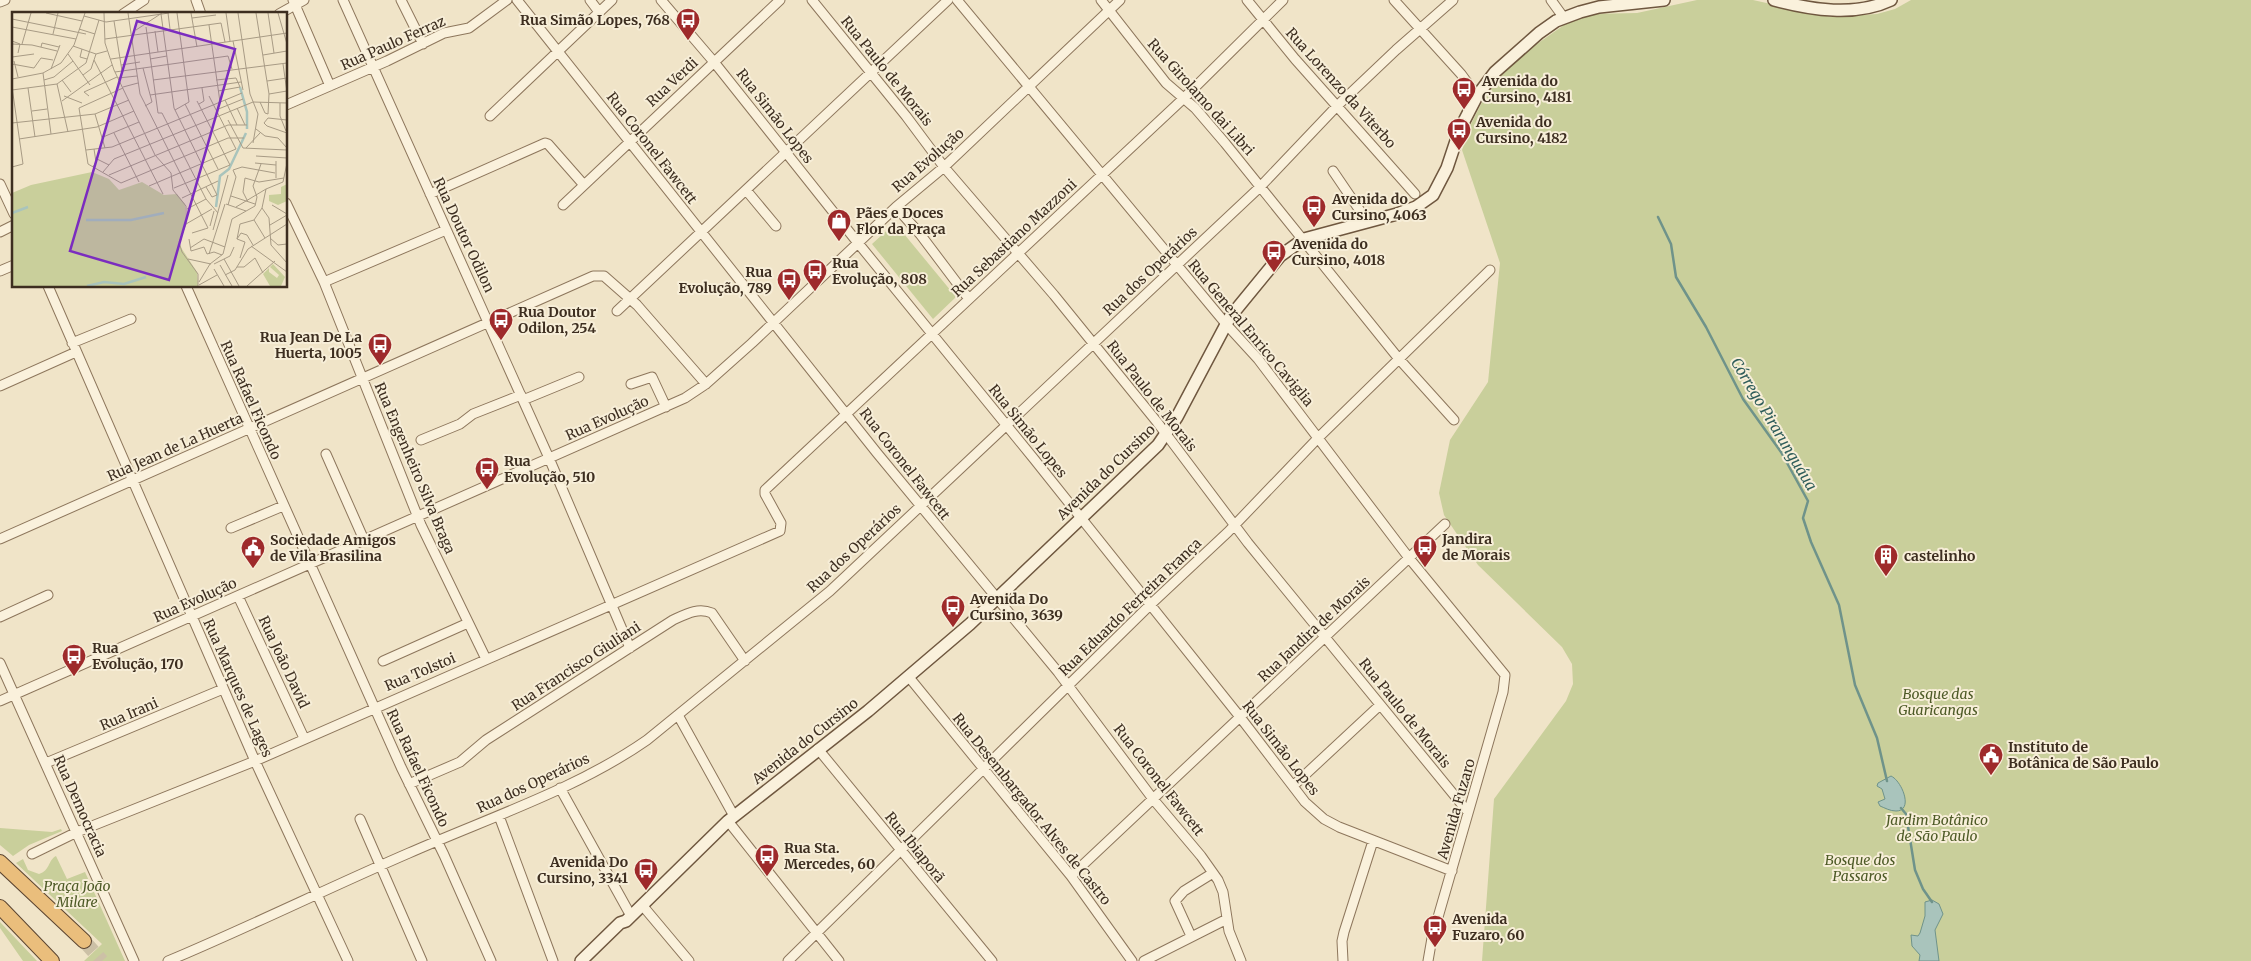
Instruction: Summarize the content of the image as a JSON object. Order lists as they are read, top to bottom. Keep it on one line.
{"streets":{"main road":["Avenida do Cursino"],"street":["Rua Paulo Ferraz","Rua Paulo de Morais","Rua Verdi","Rua Lorenzo da Viterbo","Rua Girolamo dai Libri","Rua Simão Lopes","Rua Coronel Fawcett","Rua Evolução","Rua Doutor Odilon","Rua Sebastiano Mazzoni","Rua dos Operários","Rua General Enrico Caviglia","Rua Rafael Ficondo","Rua Jean de La Huerta","Rua Engenheiro Silva Braga","Rua Eduardo Ferreira França","Rua Jandira de Morais","Rua João David","Rua Francisco Giuliani","Rua Tolstoi","Rua Marques de Lages","Rua Irani","Rua Democracia","Rua Desembargador Alves de Castro","Avenida Fuzaro","Rua Ibiaporã"]},"crossings":[["Rua Paulo Ferraz","Rua Doutor Odilon"],["Rua Paulo de Morais","Rua Evolução"],["Rua Paulo de Morais","Rua Sebastiano Mazzoni"],["Rua Paulo de Morais","Rua dos Operários"],["Rua Paulo de Morais","Avenida do Cursino"],["Rua Paulo de Morais","Rua Eduardo Ferreira França"],["Rua Paulo de Morais","Rua Jandira de Morais"],["Rua Paulo de Morais","Avenida Fuzaro"],["Rua Verdi","Rua Simão Lopes"],["Rua Verdi","Rua Coronel Fawcett"],["Rua Lorenzo da Viterbo","Rua Sebastiano Mazzoni"],["Rua Lorenzo da Viterbo","Rua dos Operários"],["Rua Girolamo dai Libri","Rua Evolução"],["Rua Girolamo dai Libri","Rua Sebastiano Mazzoni"],["Rua Girolamo dai Libri","Rua dos Operários"],["Rua Girolamo dai Libri","Avenida do Cursino"],["Rua Girolamo dai Libri","Rua Eduardo Ferreira França"],["Rua Simão Lopes","Rua Evolução"],["Rua Simão Lopes","Rua Sebastiano Mazzoni"],["Rua Simão Lopes","Rua dos Operários"],["Rua Simão Lopes","Avenida do Cursino"],["Rua Simão Lopes","Rua Eduardo Ferreira França"],["Rua Simão Lopes","Rua Jandira de Morais"],["Rua Simão Lopes","Avenida Fuzaro"],["Rua Coronel Fawcett","Rua Evolução"],["Rua Coronel Fawcett","Rua Sebastiano Mazzoni"],["Rua Coronel Fawcett","Rua dos Operários"],["Rua Coronel Fawcett","Avenida do Cursino"],["Rua Coronel Fawcett","Rua Eduardo Ferreira França"],["Rua Coronel Fawcett","Rua Jandira de Morais"],["Rua Evolução","Rua Doutor Odilon"],["Rua Evolução","Rua General Enrico Caviglia"],["Rua Evolução","Rua Rafael Ficondo"],["Rua Evolução","Rua Engenheiro Silva Braga"],["Rua Evolução","Rua João David"],["Rua Evolução","Rua Marques de Lages"],["Rua Evolução","Rua Democracia"],["Rua Doutor Odilon","Rua Jean de La Huerta"],["Rua Doutor Odilon","Rua Francisco Giuliani"],["Rua Doutor Odilon","Rua Tolstoi"],["Rua Sebastiano Mazzoni","Rua General Enrico Caviglia"],["Rua Sebastiano Mazzoni","Rua Tolstoi"],["Rua dos Operários","Rua General Enrico Caviglia"],["Rua dos Operários","Rua Rafael Ficondo"],["Rua dos Operários","Rua Francisco Giuliani"],["Rua dos Operários","Rua Marques de Lages"],["Rua General Enrico Caviglia","Avenida do Cursino"],["Rua General Enrico Caviglia","Rua Eduardo Ferreira França"],["Rua General Enrico Caviglia","Rua Jandira de Morais"],["Rua General Enrico Caviglia","Avenida Fuzaro"],["Rua Rafael Ficondo","Rua Jean de La Huerta"],["Rua Rafael Ficondo","Rua Francisco Giuliani"],["Rua Rafael Ficondo","Rua Tolstoi"],["Rua Jean de La Huerta","Rua Engenheiro Silva Braga"],["Rua Jean de La Huerta","Rua Marques de Lages"],["Rua Engenheiro Silva Braga","Rua Tolstoi"],["Avenida do Cursino","Rua Desembargador Alves de Castro"],["Avenida do Cursino","Rua Ibiaporã"],["Rua Eduardo Ferreira França","Rua Desembargador Alves de Castro"],["Rua Eduardo Ferreira França","Rua Ibiaporã"],["Rua Jandira de Morais","Rua Desembargador Alves de Castro"],["Rua João David","Rua Tolstoi"],["Rua Tolstoi","Rua Marques de Lages"],["Rua Tolstoi","Rua Democracia"],["Rua Marques de Lages","Rua Irani"],["Rua Irani","Rua Democracia"]],"water":["Córrego Pirarunguáua"],"parks":["Bosque das Guaricangas","Jardim Botânico de São Paulo","Bosque dos Passaros","Praça João Milare"],"places":{"bus stop":["Rua Simão Lopes, 768","Avenida do Cursino, 4181","Avenida do Cursino, 4182","Avenida do Cursino, 4063","Avenida do Cursino, 4018","Rua Evolução, 808","Rua Evolução, 789","Rua Doutor Odilon, 254","Rua Jean De La Huerta, 1005","Rua Evolução, 510","Jandira de Morais","Avenida Do Cursino, 3639","Rua Evolução, 170","Rua Sta. Mercedes, 60","Avenida Do Cursino, 3341","Avenida Fuzaro, 60"],"shop":["Pães e Doces Flor da Praça"],"public building":["Sociedade Amigos de Vila Brasilina","Instituto de Botânica de São Paulo"],"building":["castelinho"]}}
